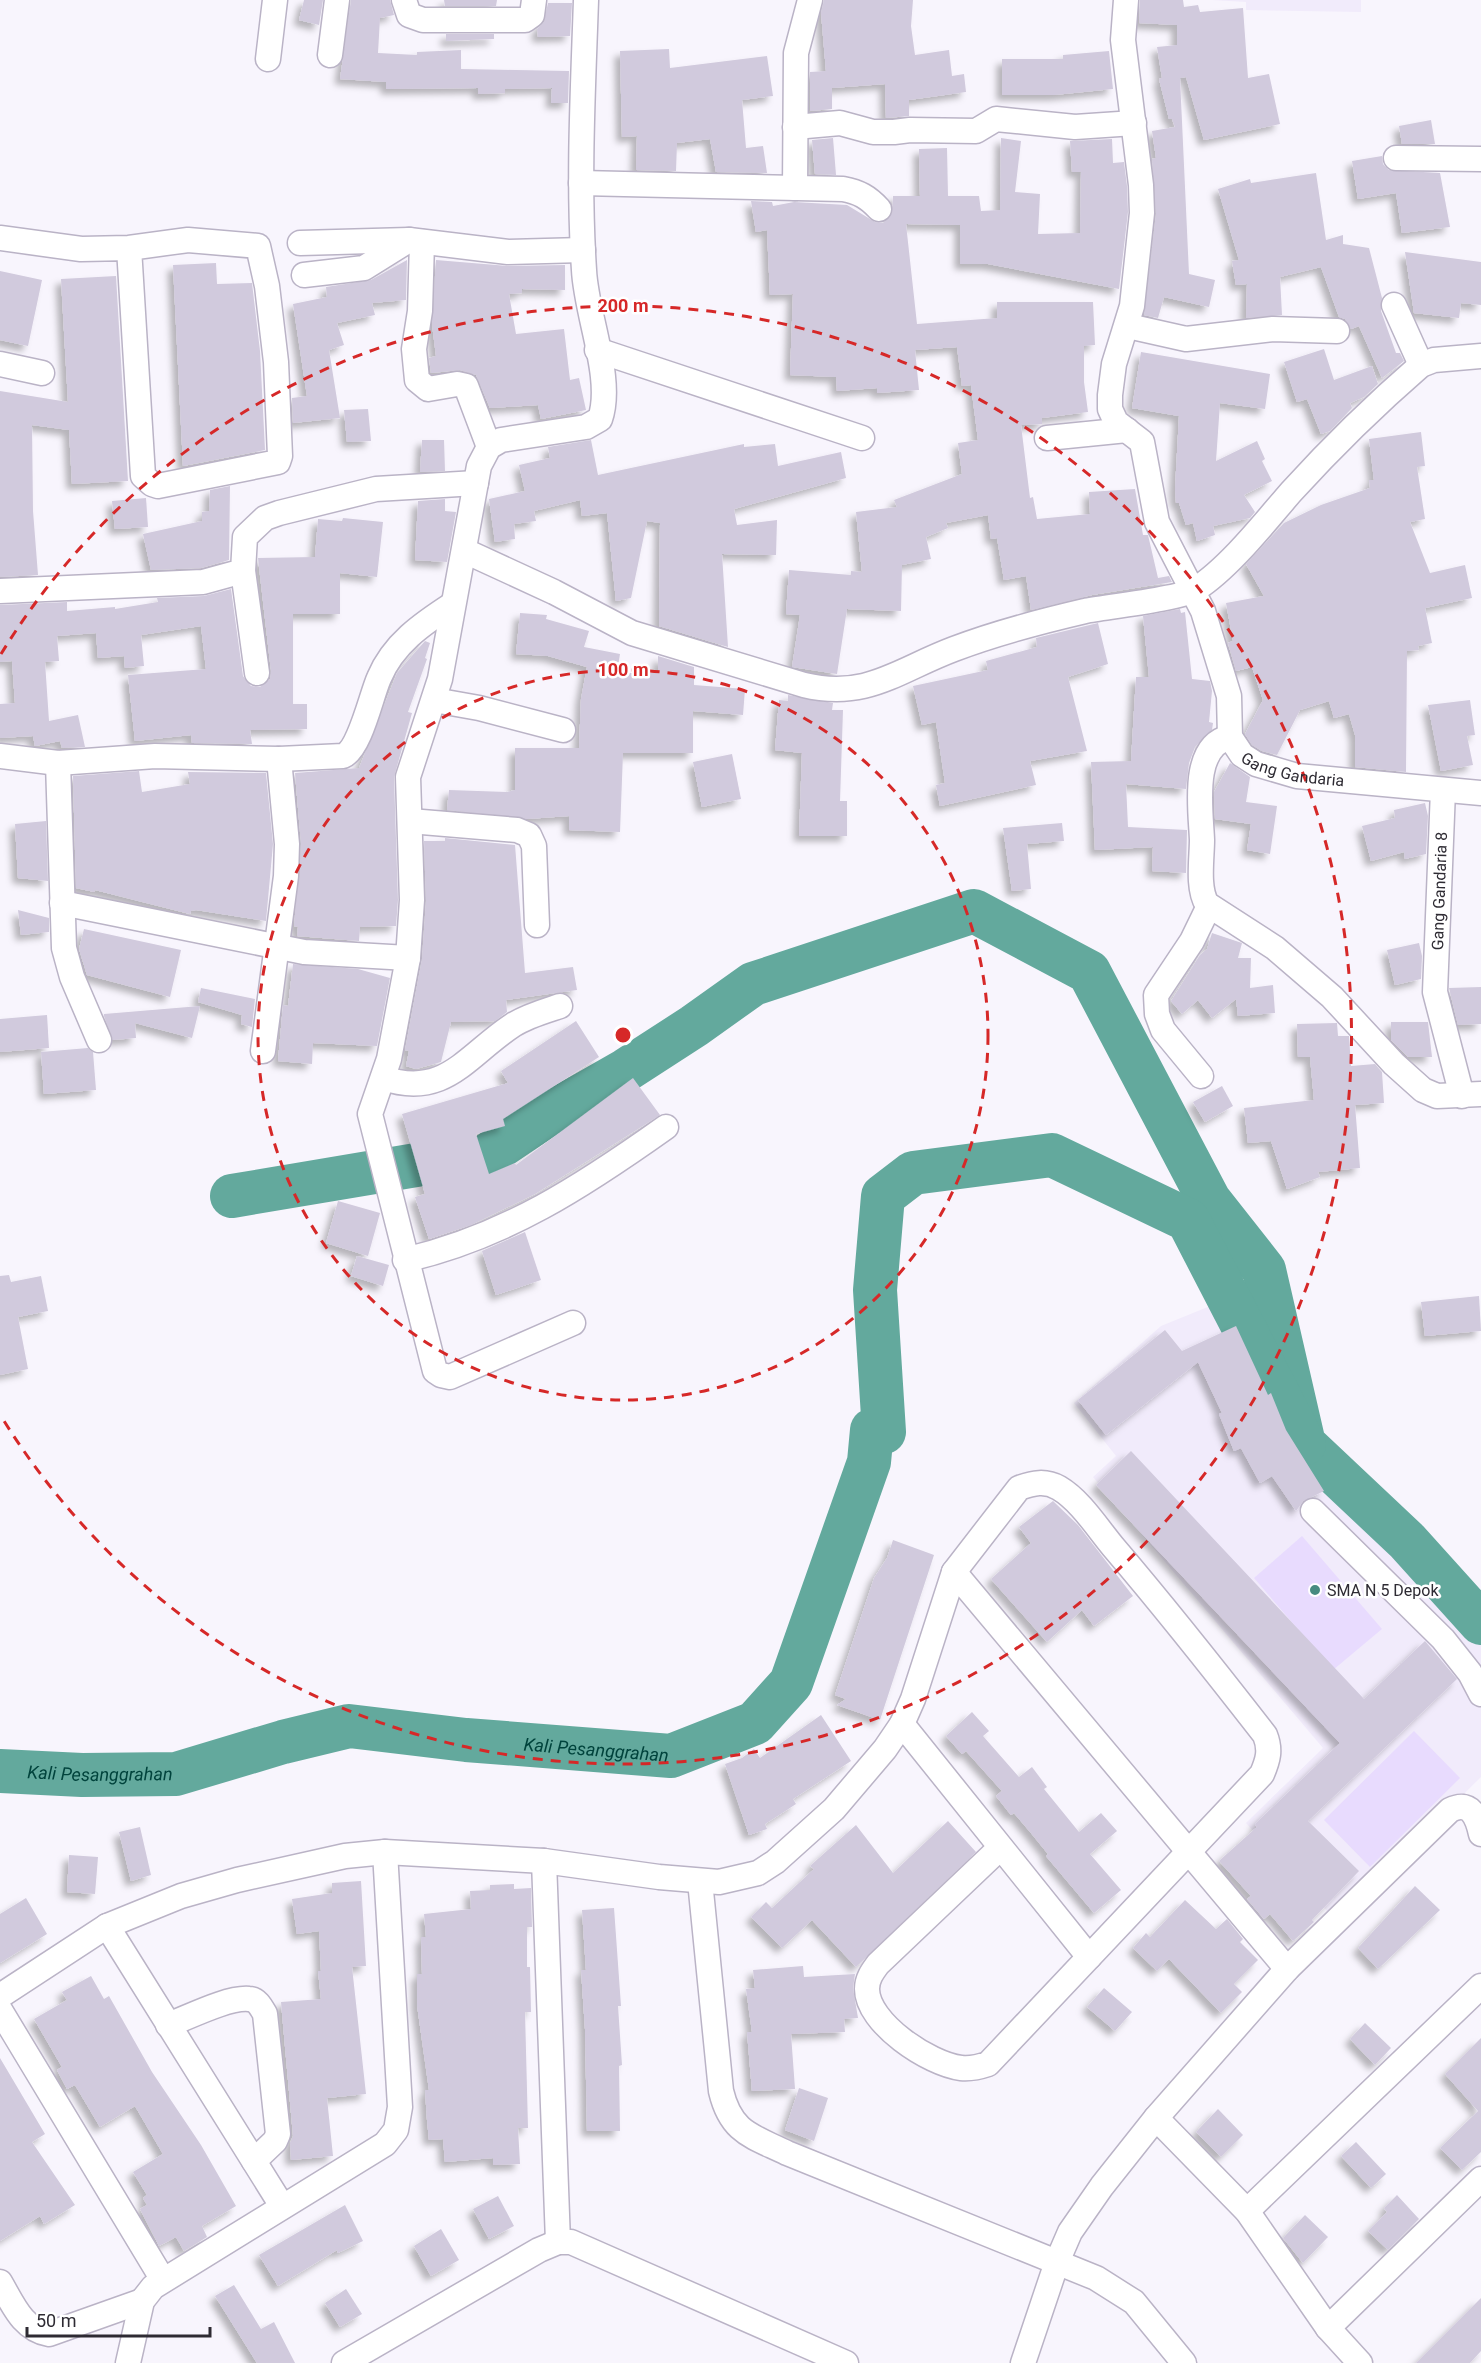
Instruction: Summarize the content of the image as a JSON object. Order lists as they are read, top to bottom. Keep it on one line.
{"streets":{"street":["Gang Gandaria","Gang Gandaria 8"]},"crossings":[["Gang Gandaria","Gang Gandaria 8"]],"water":["Kali Pesanggrahan"],"places":["SMA N 5 Depok"],"scale_bar":"50 m","rings":["200 m","100 m"]}
